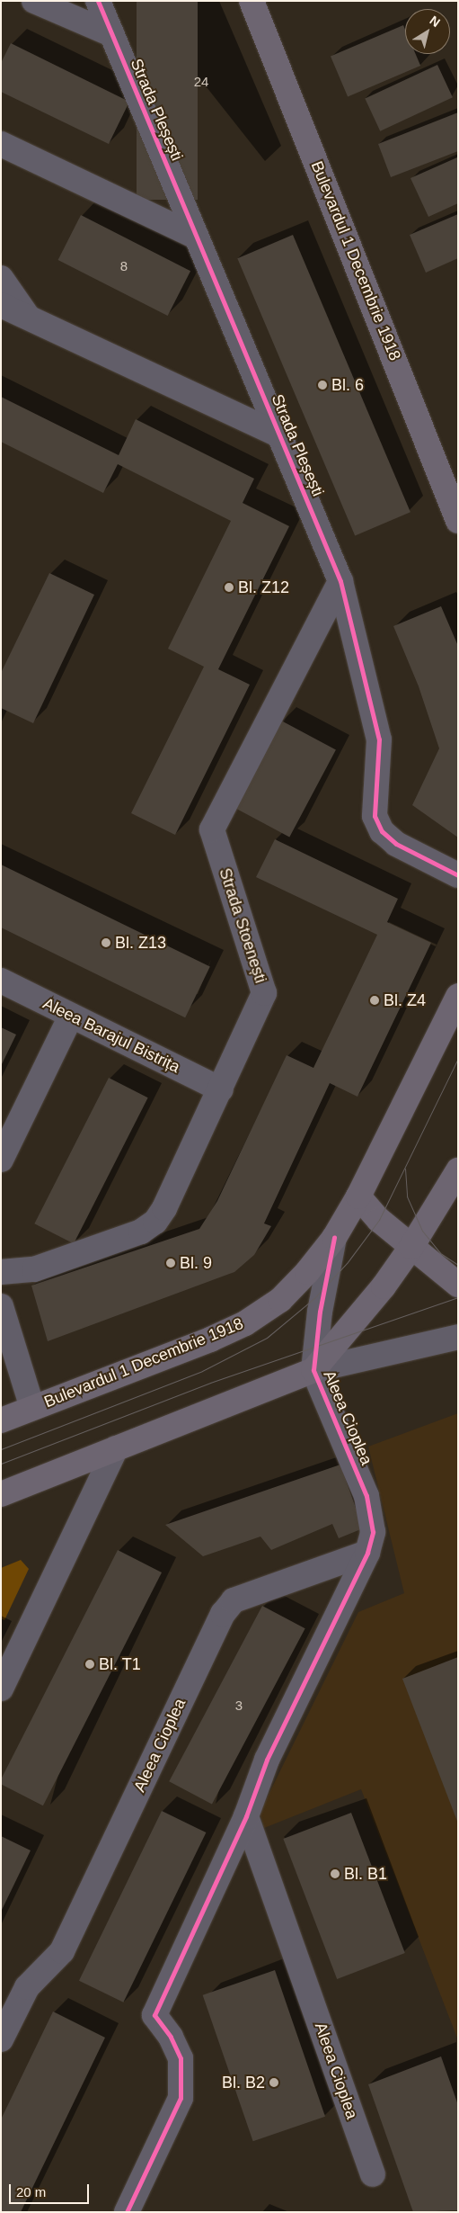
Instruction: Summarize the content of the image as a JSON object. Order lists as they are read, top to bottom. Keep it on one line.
{"streets":{"main road":["Bulevardul 1 Decembrie 1918"],"street":["Strada Pleșești","Strada Stoenești","Aleea Barajul Bistrița","Aleea Cioplea"]},"crossings":[["Strada Pleșești","Strada Stoenești"],["Bulevardul 1 Decembrie 1918","Aleea Cioplea"],["Strada Stoenești","Aleea Barajul Bistrița"]],"places":["Bl. 6","Bl. Z12","Bl. Z13","Bl. Z4","Bl. 9","Bl. T1","Bl. B1","Bl. B2"],"house_numbers":["24","8","3"],"scale_bar":"20 m","north":"top right"}
